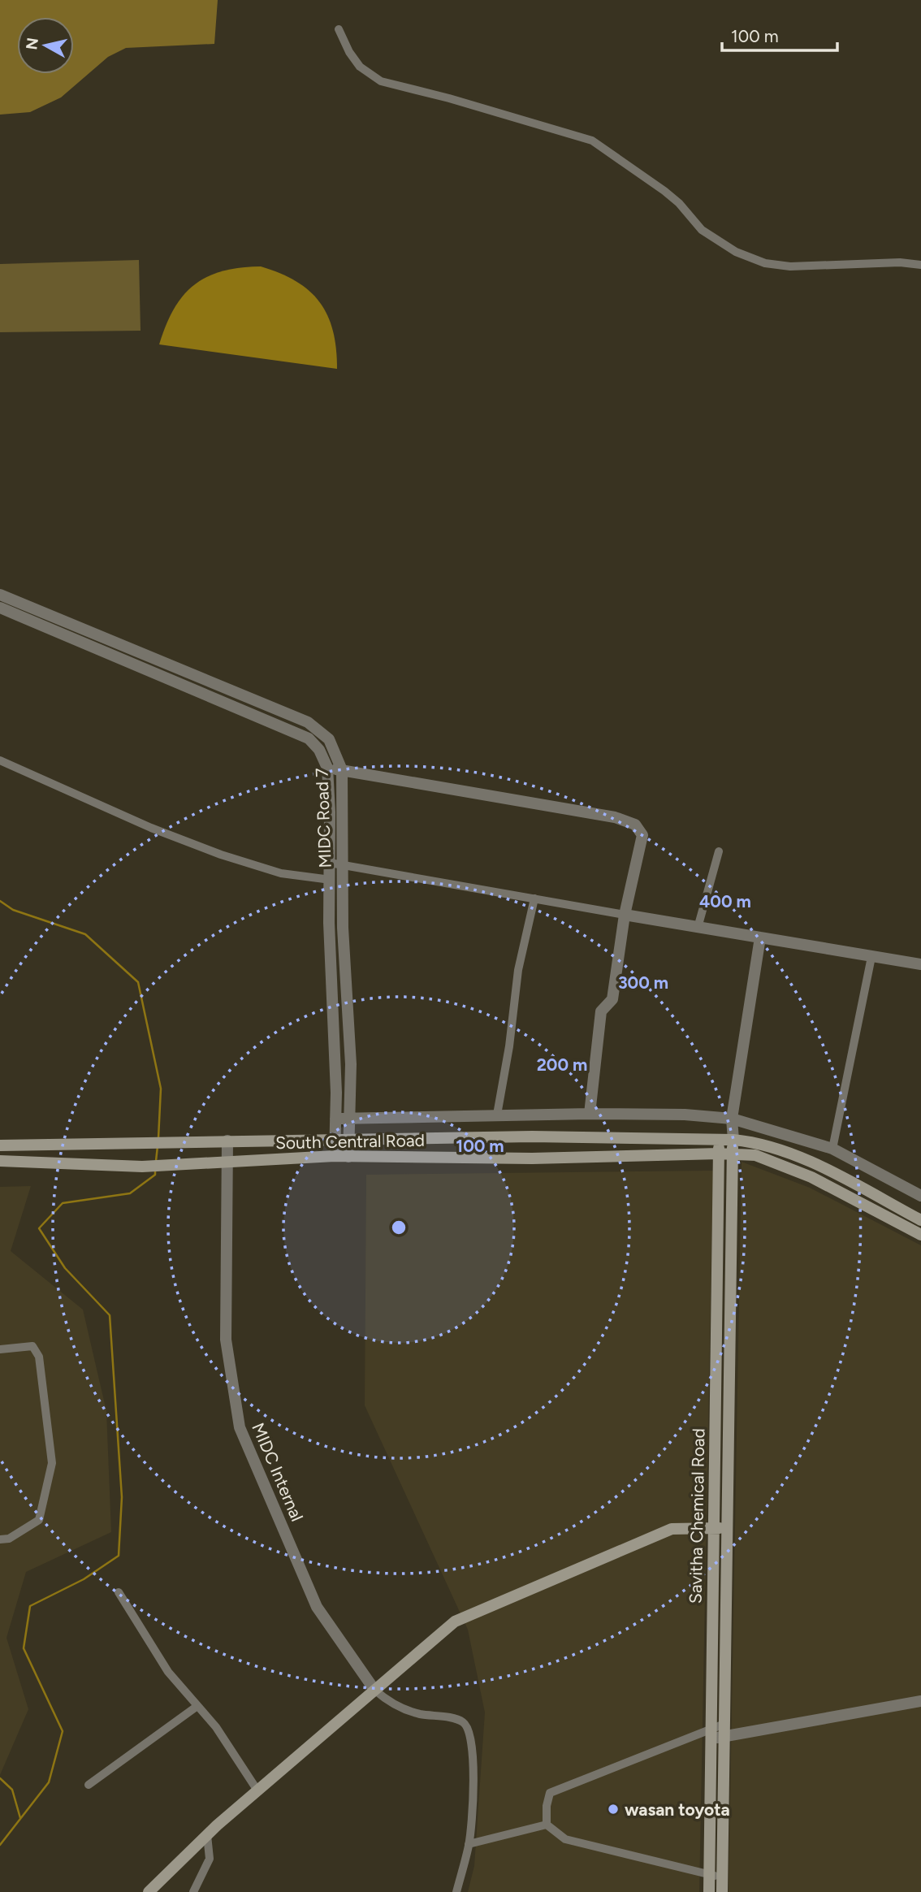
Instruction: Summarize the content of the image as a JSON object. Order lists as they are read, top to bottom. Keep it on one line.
{"streets":{"main road":["South Central Road","Savitha Chemical Road"],"street":["MIDC Road 7","MIDC Internal"]},"crossings":[["MIDC Road 7","South Central Road"],["South Central Road","MIDC Internal"],["South Central Road","Savitha Chemical Road"]],"places":["wasan toyota"],"scale_bar":"100 m","north":"left","rings":["400 m","300 m","200 m","100 m"]}
